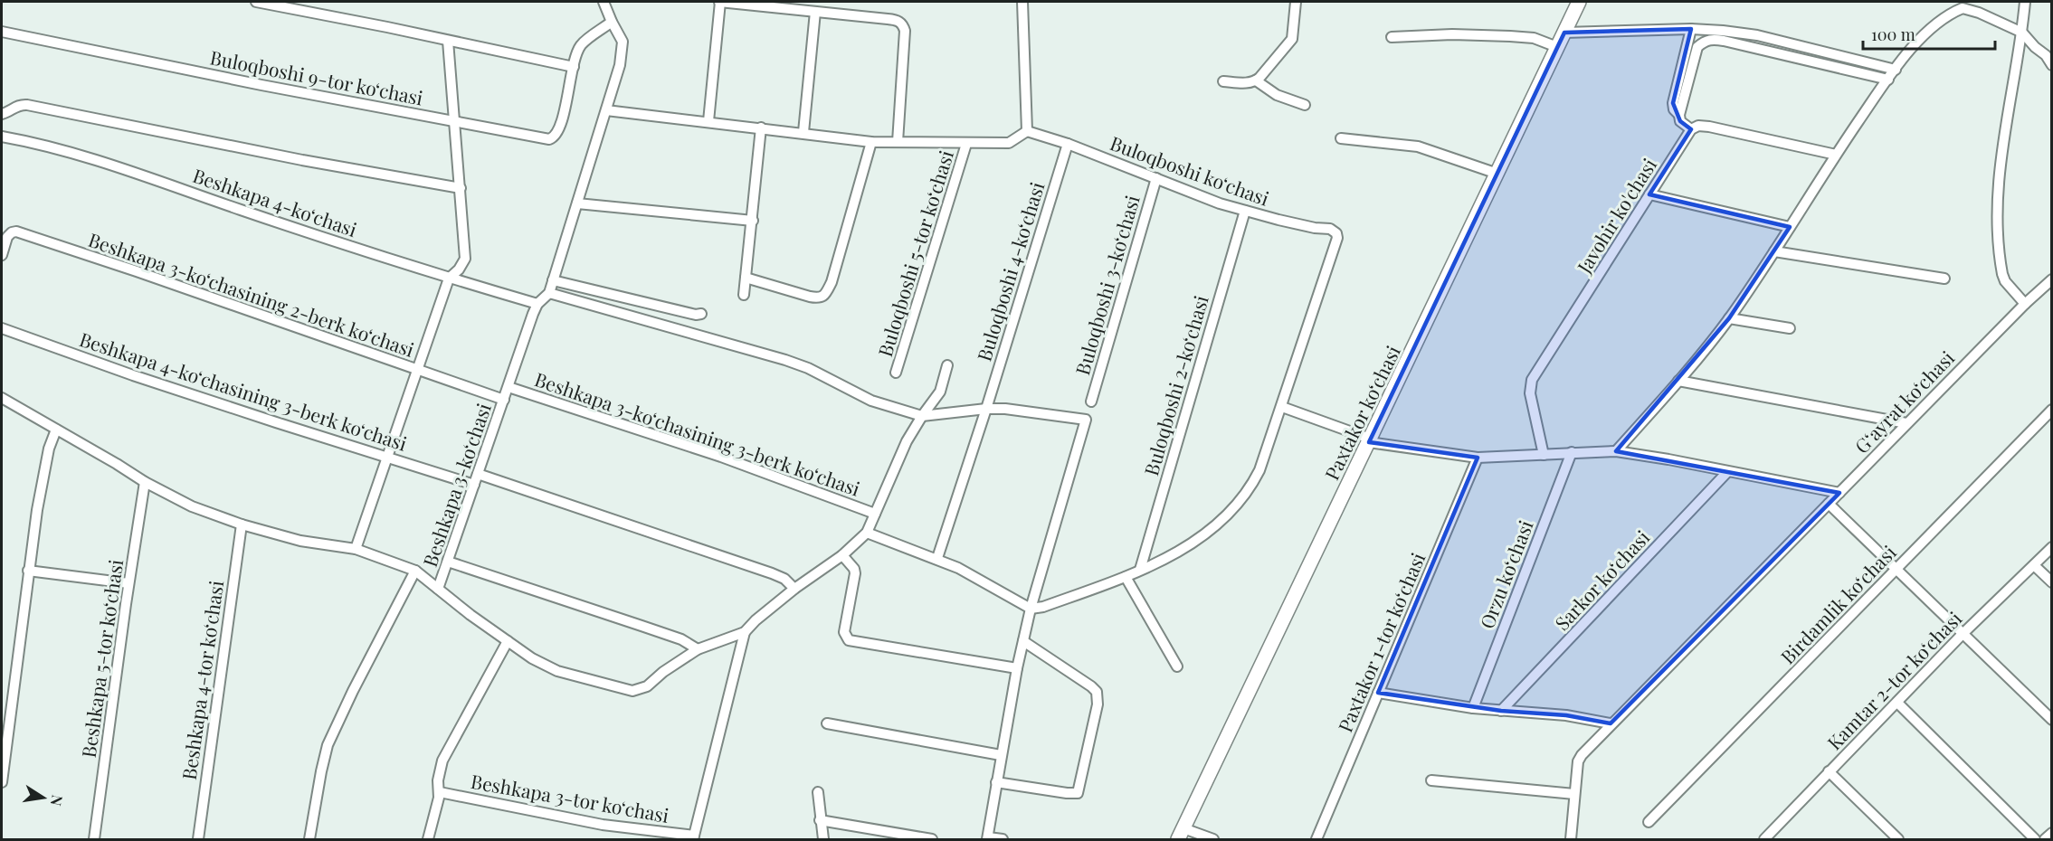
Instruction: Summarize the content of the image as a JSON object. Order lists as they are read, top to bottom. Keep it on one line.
{"streets":{"main road":["Paxtakor koʻchasi"],"street":["Buloqboshi 9-tor koʻchasi","Buloqboshi koʻchasi","Beshkapa 4-koʻchasi","Javohir ko'chasi","Buloqboshi 5-tor koʻchasi","Buloqboshi 4-koʻchasi","Buloqboshi 3-koʻchasi","Beshkapa 3-koʻchasining 2-berk koʻchasi","Buloqboshi 2-koʻchasi","Beshkapa 4-koʻchasining 3-berk koʻchasi","Gʻayrat koʻchasi","Beshkapa 3-koʻchasining 3-berk koʻchasi","Beshkapa 3-koʻchasi","Orzu koʻchasi","Sarkor koʻchasi","Birdamlik koʻchasi","Paxtakor 1-tor koʻchasi","Beshkapa 5-tor koʻchasi","Beshkapa 4-tor koʻchasi","Kamtar 2-tor koʻchasi","Beshkapa 3-tor koʻchasi"]},"crossings":[["Buloqboshi koʻchasi","Buloqboshi 4-koʻchasi"],["Buloqboshi koʻchasi","Buloqboshi 3-koʻchasi"],["Buloqboshi koʻchasi","Buloqboshi 2-koʻchasi"],["Beshkapa 4-koʻchasi","Beshkapa 3-koʻchasi"],["Beshkapa 3-koʻchasining 2-berk koʻchasi","Beshkapa 3-koʻchasi"],["Beshkapa 4-koʻchasining 3-berk koʻchasi","Beshkapa 3-koʻchasi"],["Beshkapa 3-koʻchasining 3-berk koʻchasi","Beshkapa 3-koʻchasi"],["Beshkapa 3-koʻchasi","Beshkapa 3-tor koʻchasi"]],"scale_bar":"100 m","north":"right"}
